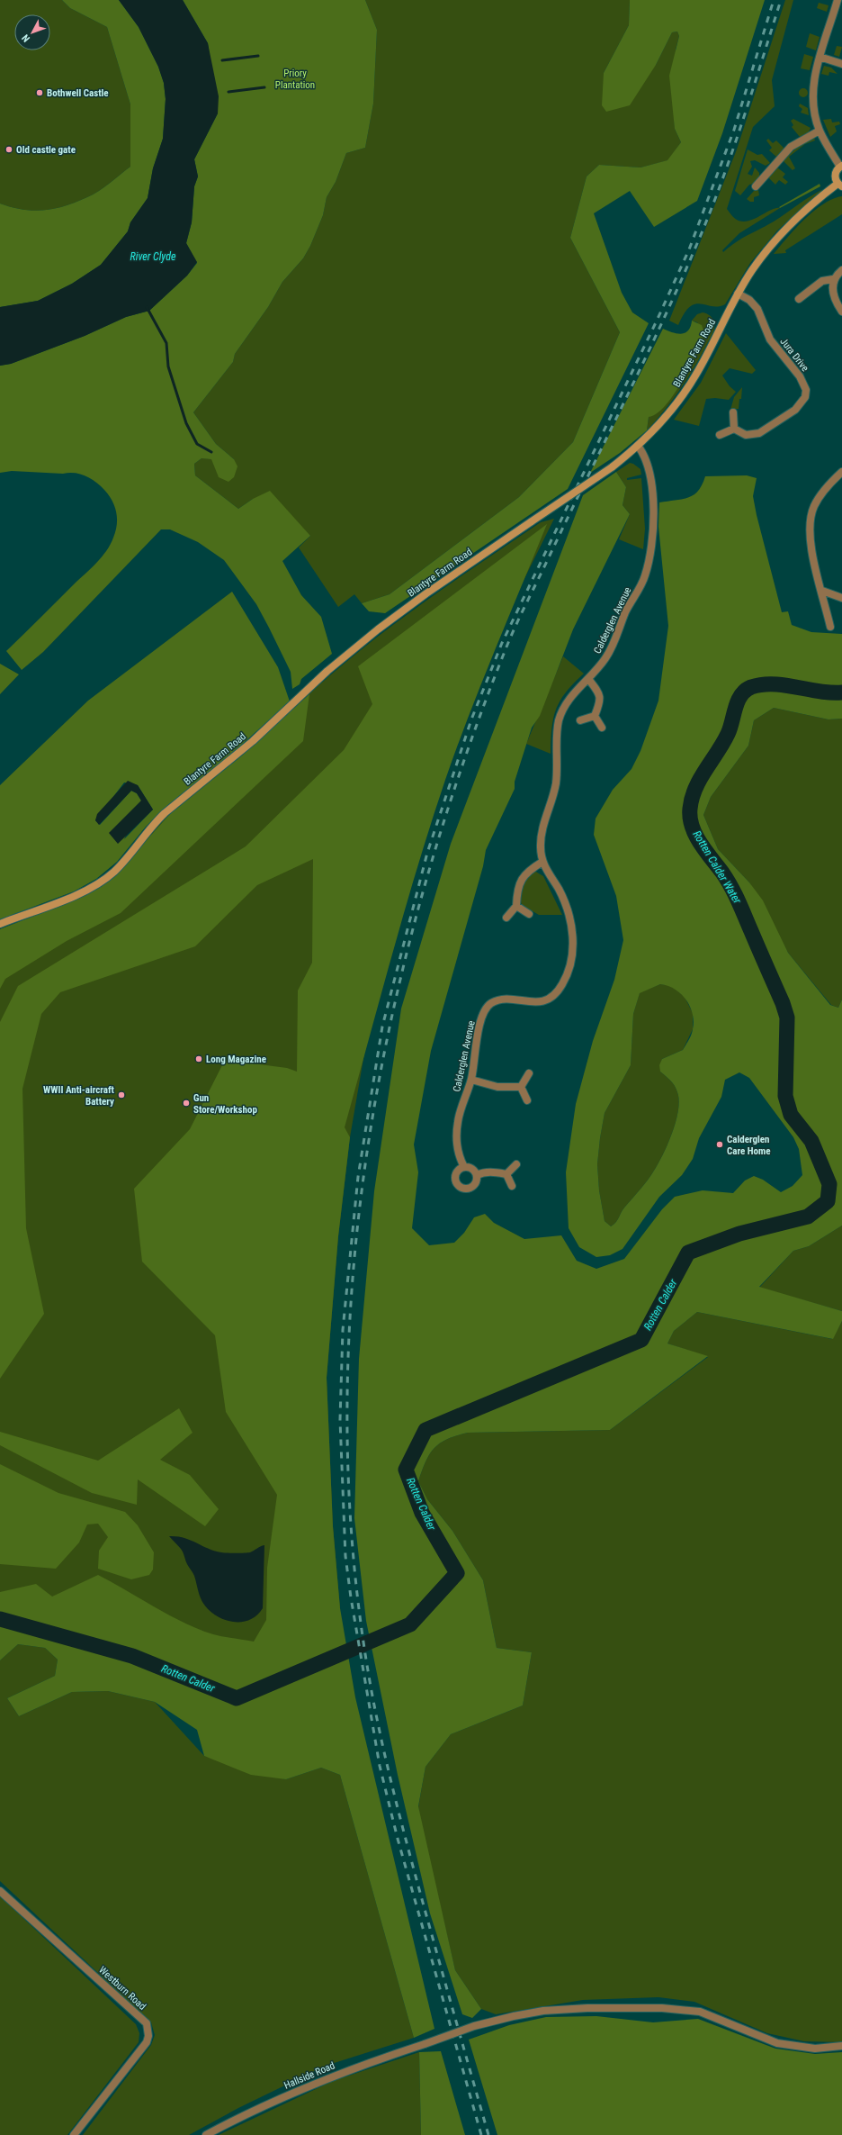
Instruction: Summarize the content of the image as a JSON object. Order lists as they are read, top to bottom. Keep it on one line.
{"streets":{"main road":["Blantyre Farm Road"],"street":["Jura Drive","Calderglen Avenue","Westburn Road","Hallside Road"]},"crossings":[["Blantyre Farm Road","Jura Drive"],["Blantyre Farm Road","Calderglen Avenue"]],"water":["River Clyde","Rotten Calder Water","Rotten Calder"],"parks":["Priory Plantation"],"places":["Bothwell Castle","Old castle gate","Long Magazine","WWII Anti-aircraft Battery","Gun Store/Workshop","Calderglen Care Home"],"north":"bottom left"}
